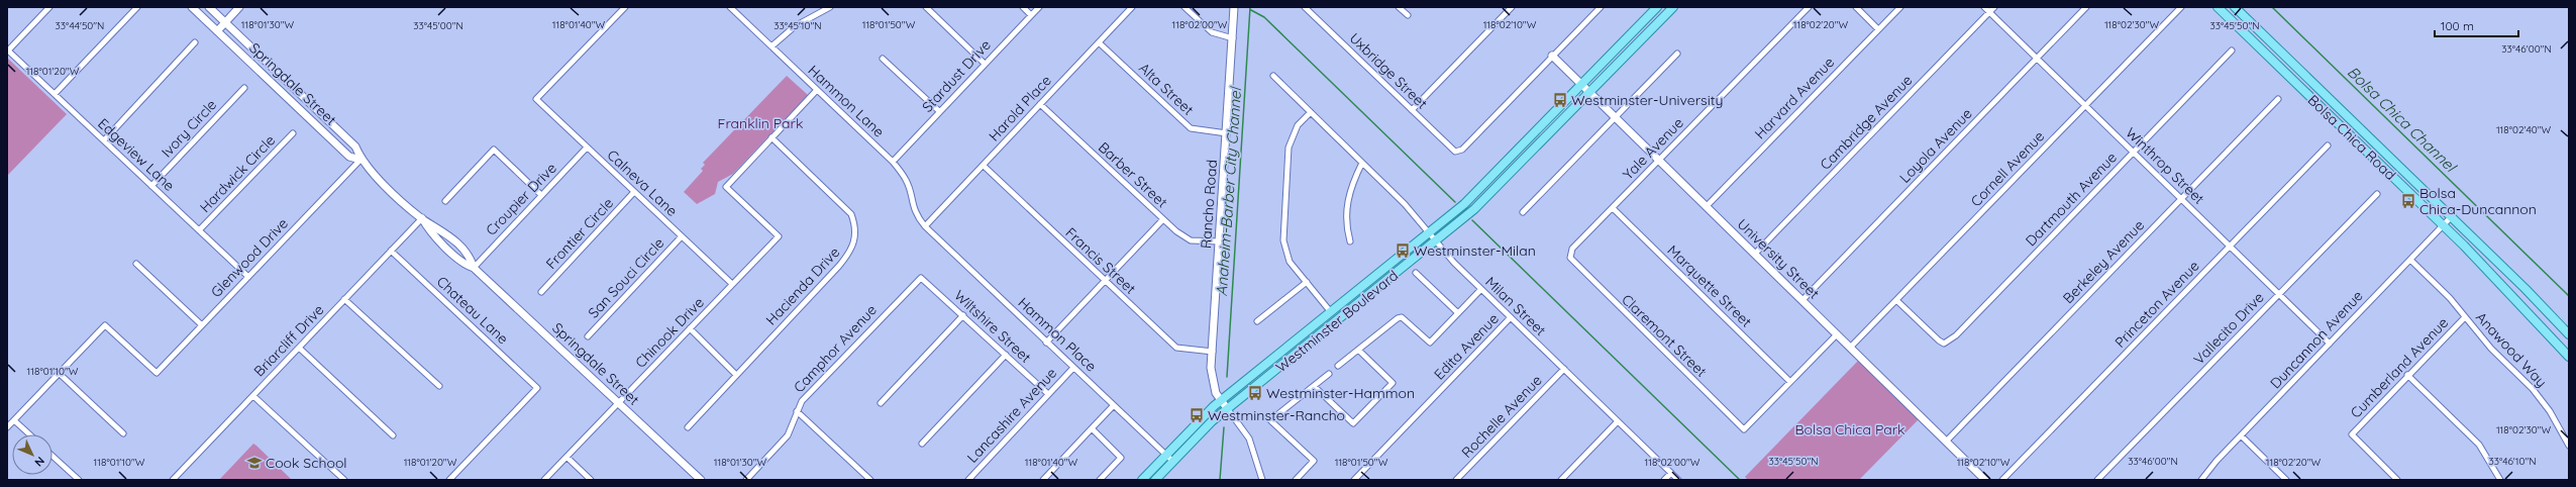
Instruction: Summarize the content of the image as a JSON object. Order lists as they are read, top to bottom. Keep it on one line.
{"streets":{"main road":["Bolsa Chica Road","Westminster Boulevard"],"street":["Uxbridge Street","Stardust Drive","Springdale Street","Alta Street","Harvard Avenue","Hammon Lane","Harold Place","Cambridge Avenue","Ivory Circle","Loyola Avenue","Yale Avenue","Edgeview Lane","Winthrop Street","Cornell Avenue","Hardwick Circle","Barber Street","Calneva Lane","Croupier Drive","Dartmouth Avenue","Rancho Road","Frontier Circle","Glenwood Drive","University Street","Francis Street","Berkeley Avenue","San Souci Circle","Hacienda Drive","Marquette Street","Princeton Avenue","Milan Street","Chateau Lane","Wiltshire Street","Vallecito Drive","Chinook Drive","Hammon Place","Claremont Street","Duncannon Avenue","Briarcliff Drive","Edita Avenue","Camphor Avenue","Anawood Way","Cumberland Avenue","Lancashire Avenue","Rochelle Avenue"]},"crossings":[["Uxbridge Street","University Street"],["Stardust Drive","Hammon Lane"],["Springdale Street","Croupier Drive"],["Springdale Street","Glenwood Drive"],["Springdale Street","Chinook Drive"],["Springdale Street","Briarcliff Drive"],["Alta Street","Harold Place"],["Alta Street","Rancho Road"],["Harvard Avenue","University Street"],["Hammon Lane","Harold Place"],["Hammon Lane","Hammon Place"],["Harold Place","Barber Street"],["Harold Place","Francis Street"],["Harold Place","Hammon Place"],["Cambridge Avenue","Winthrop Street"],["Cambridge Avenue","University Street"],["Ivory Circle","Edgeview Lane"],["Bolsa Chica Road","Duncannon Avenue"],["Loyola Avenue","Winthrop Street"],["Loyola Avenue","University Street"],["Yale Avenue","University Street"],["Yale Avenue","Marquette Street"],["Yale Avenue","Claremont Street"],["Edgeview Lane","Hardwick Circle"],["Edgeview Lane","Glenwood Drive"],["Winthrop Street","Cornell Avenue"],["Winthrop Street","Dartmouth Avenue"],["Winthrop Street","Berkeley Avenue"],["Winthrop Street","Princeton Avenue"],["Winthrop Street","Vallecito Drive"],["Winthrop Street","Duncannon Avenue"],["Cornell Avenue","Dartmouth Avenue"],["Cornell Avenue","University Street"],["Barber Street","Rancho Road"],["Calneva Lane","Croupier Drive"],["Calneva Lane","Frontier Circle"],["Calneva Lane","San Souci Circle"],["Calneva Lane","Chinook Drive"],["Rancho Road","Francis Street"],["Rancho Road","Westminster Boulevard"],["University Street","Berkeley Avenue"],["University Street","Westminster Boulevard"],["Hacienda Drive","Chinook Drive"],["Marquette Street","Claremont Street"],["Milan Street","Westminster Boulevard"],["Milan Street","Edita Avenue"],["Milan Street","Rochelle Avenue"],["Chateau Lane","Briarcliff Drive"],["Westminster Boulevard","Hammon Place"],["Wiltshire Street","Camphor Avenue"],["Wiltshire Street","Lancashire Avenue"],["Hammon Place","Lancashire Avenue"],["Duncannon Avenue","Anawood Way"],["Anawood Way","Cumberland Avenue"]],"water":["Bolsa Chica Channel","Anaheim-Barber City Channel"],"parks":["Franklin Park","Bolsa Chica Park"],"places":{"bus stop":["Westminster-University","Bolsa Chica-Duncannon","Westminster-Milan","Westminster-Hammon","Westminster-Rancho"],"school or university":["Cook School"]},"scale_bar":"100 m","north":"bottom right","coordinates":["118°01'30\"W","118°01'40\"W","118°01'50\"W","118°02'00\"W","118°02'10\"W","118°02'20\"W","118°02'30\"W","33°45'10\"N","33°44'50\"N","33°45'00\"N","33°45'50\"N","33°46'00\"N","118°01'20\"W","118°02'40\"W","118°01'10\"W","33°46'10\"N"]}
